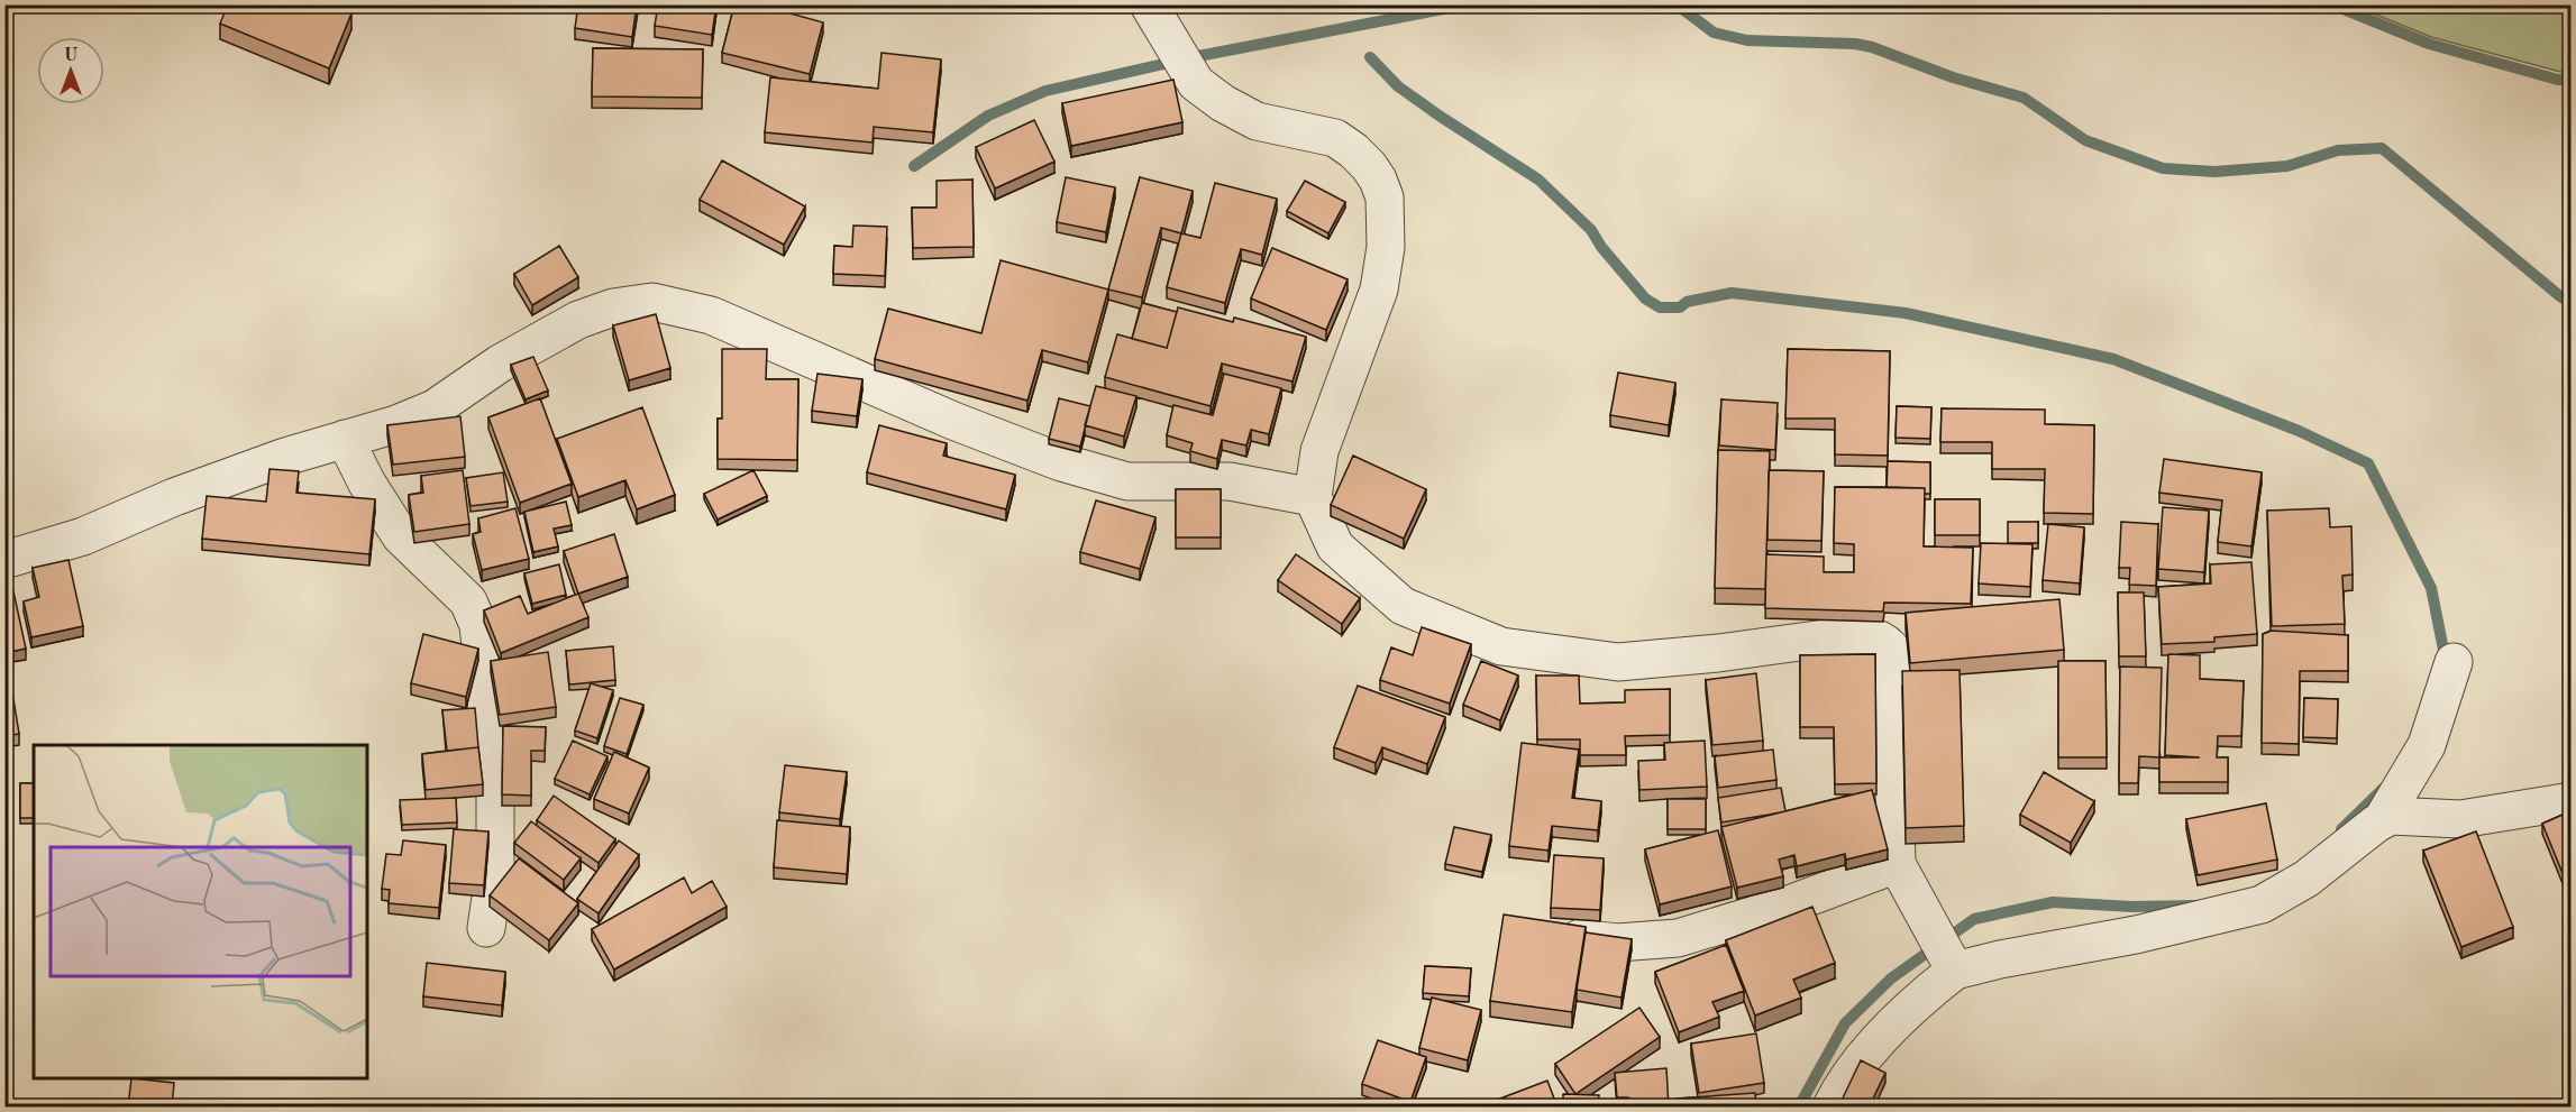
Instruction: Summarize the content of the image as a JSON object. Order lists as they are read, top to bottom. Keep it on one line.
{"north":"top"}
